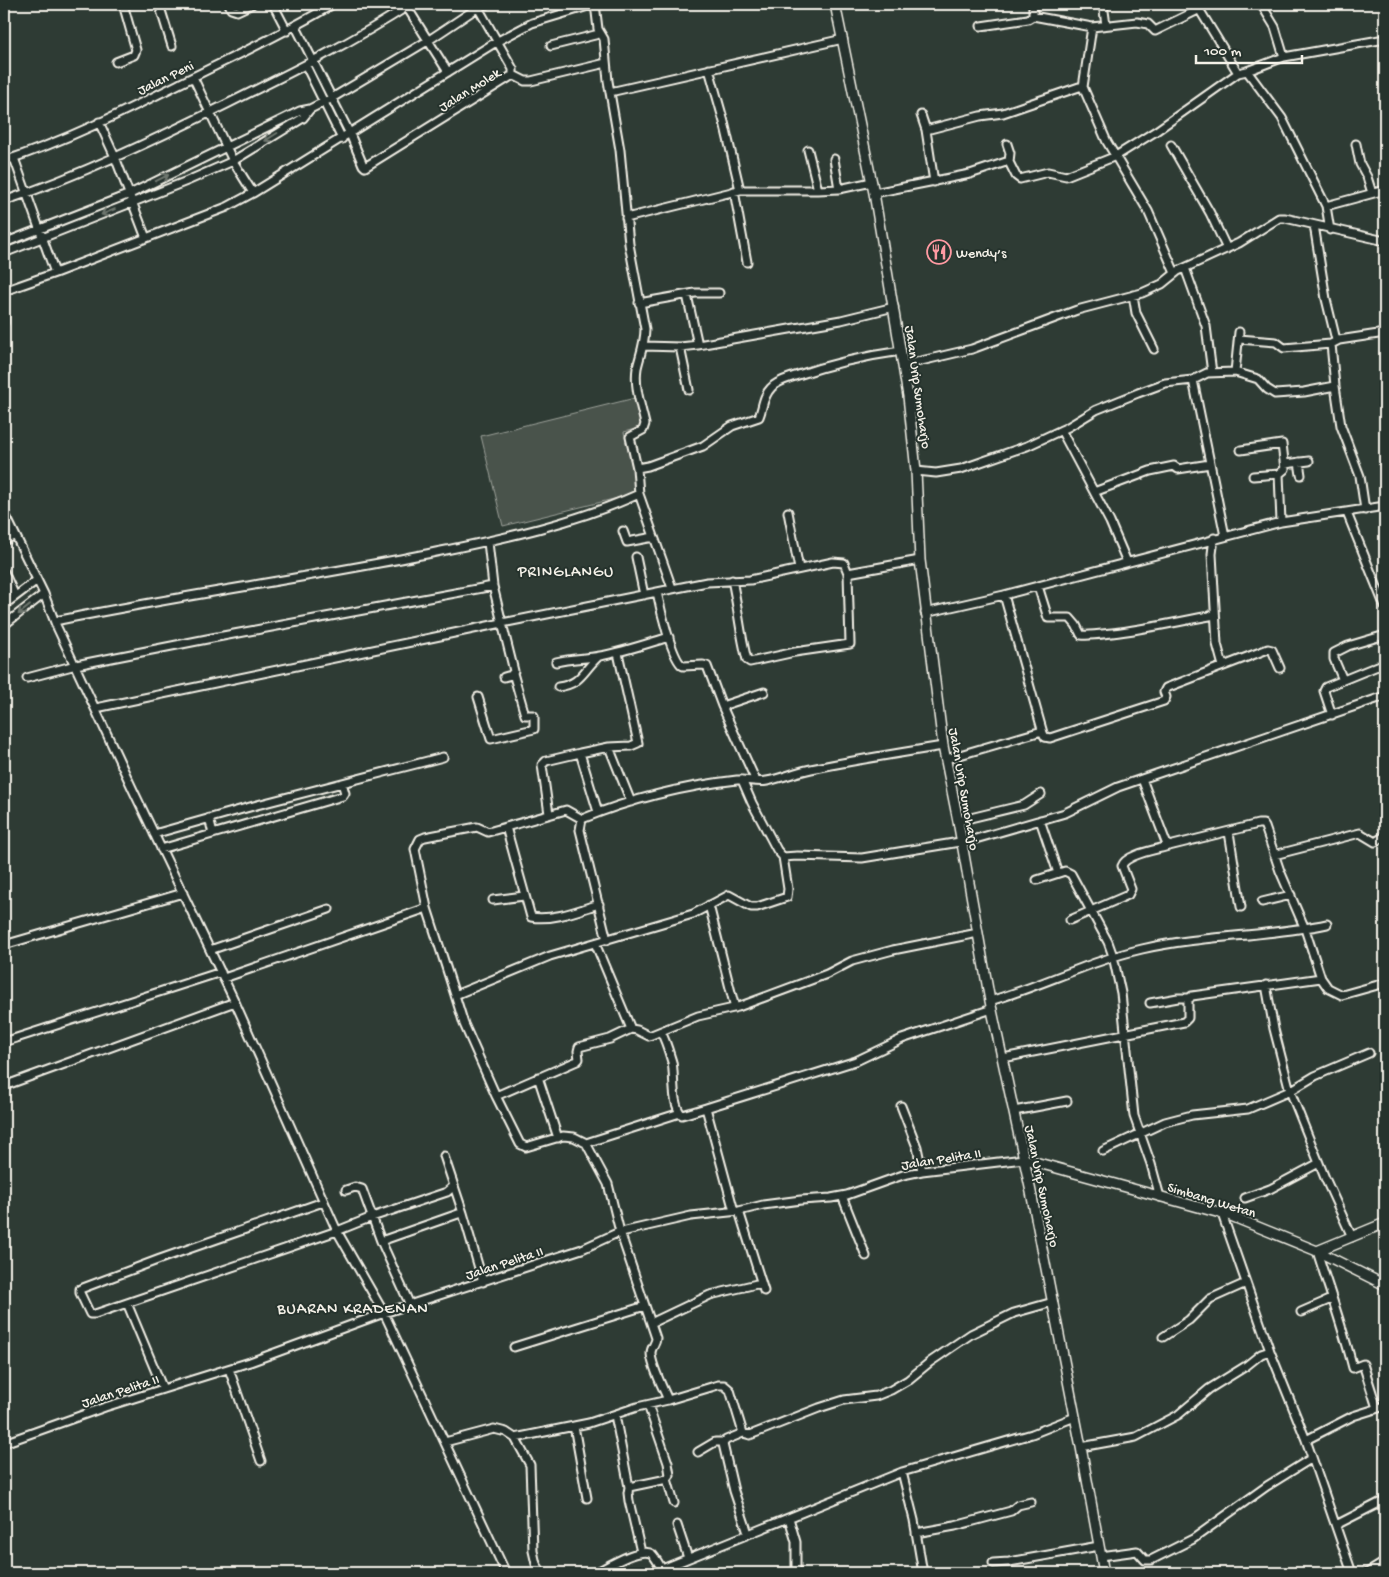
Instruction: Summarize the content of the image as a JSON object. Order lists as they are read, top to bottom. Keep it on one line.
{"streets":{"main road":["Jalan Urip Sumoharjo","Simbang Wetan"],"street":["Jalan Peni","Jalan Molek","Jalan Pelita II"]},"crossings":[["Jalan Urip Sumoharjo","Jalan Pelita II"],["Jalan Urip Sumoharjo","Simbang Wetan"],["Jalan Pelita II","Simbang Wetan"]],"districts":["PRINGLANGU","BUARAN KRADENAN"],"places":{"restaurant":["Wendy’s"]},"scale_bar":"100 m"}
